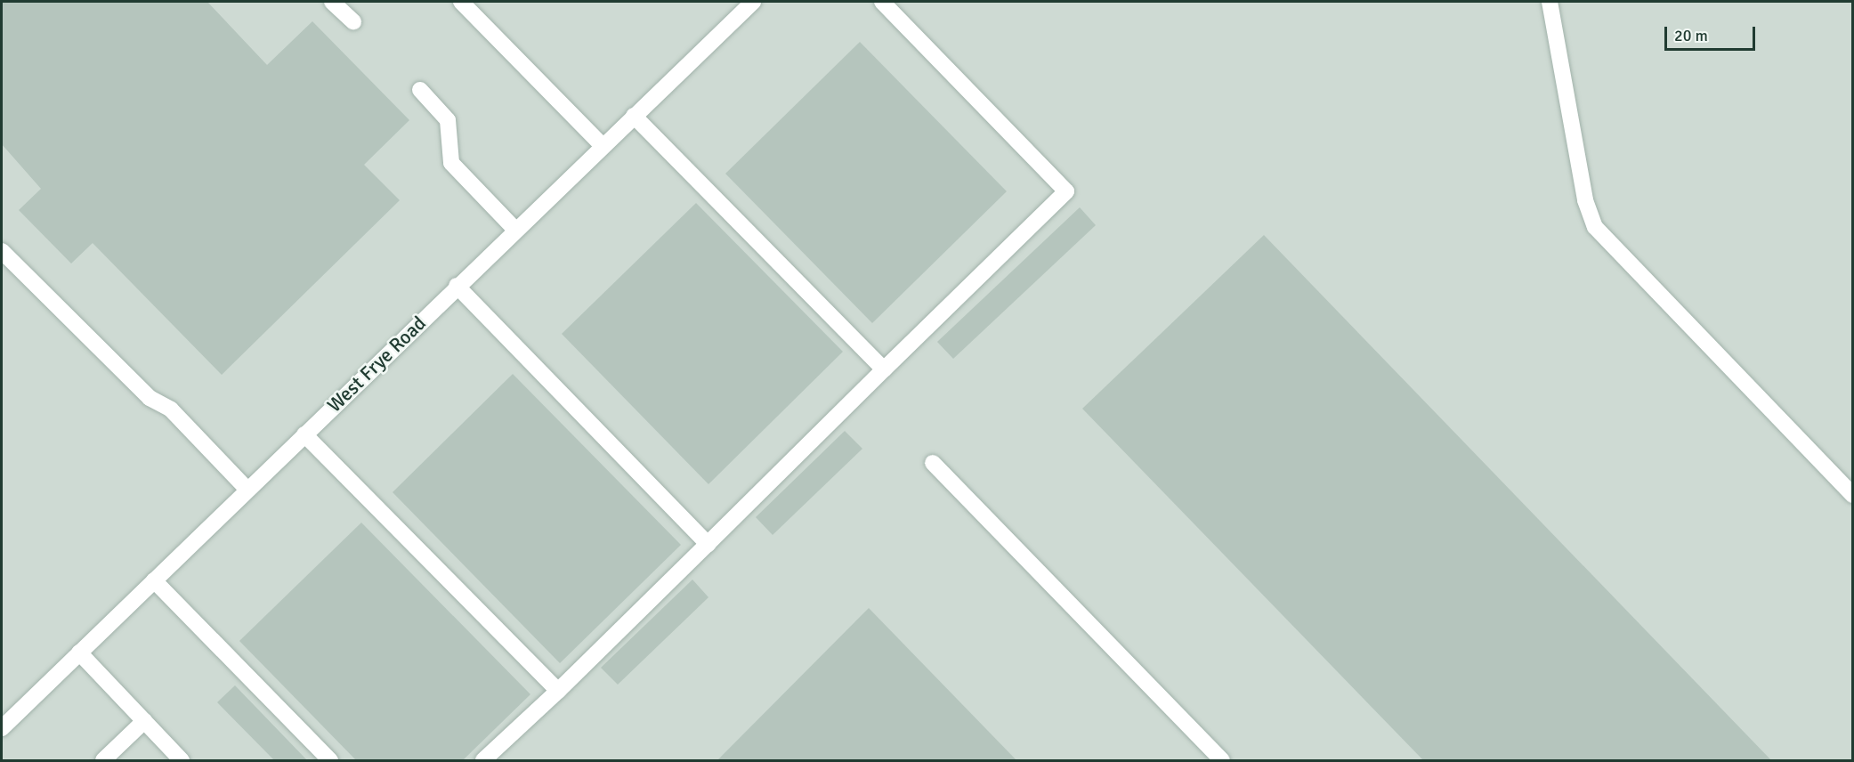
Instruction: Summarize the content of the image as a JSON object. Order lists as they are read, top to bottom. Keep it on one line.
{"streets":{"street":["West Frye Road"]},"scale_bar":"20 m"}
